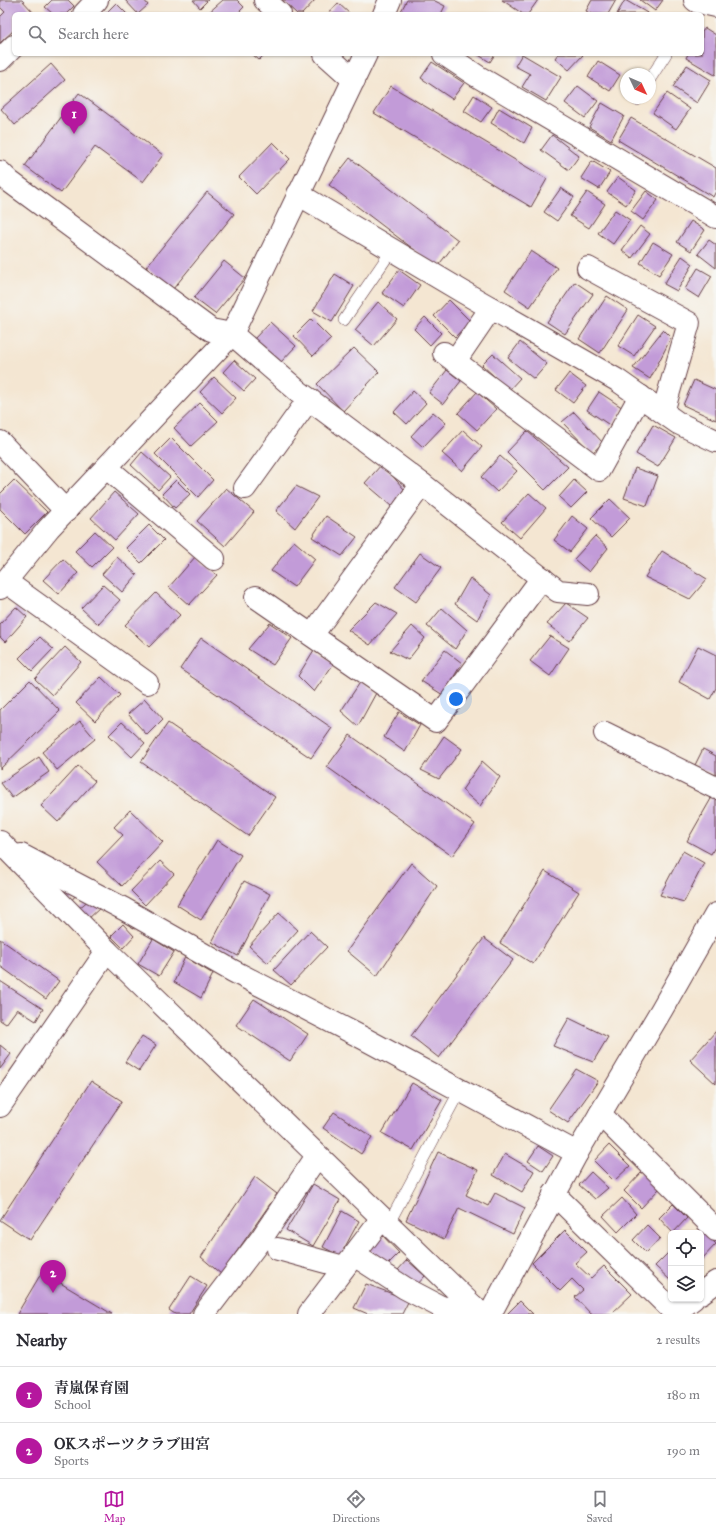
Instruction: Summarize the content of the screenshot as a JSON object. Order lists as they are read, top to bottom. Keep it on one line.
{"north":"bottom right","page":{"search":"Search here","pins":["1","2"],"heading":["Nearby","2 results"],"list":[{"mark":"1","name":"青嵐保育園","note":"School","value":"180 m"},{"mark":"2","name":"OKスポーツクラブ田宮","note":"Sports","value":"190 m"}],"nav":["Map","Directions","Saved"]}}
